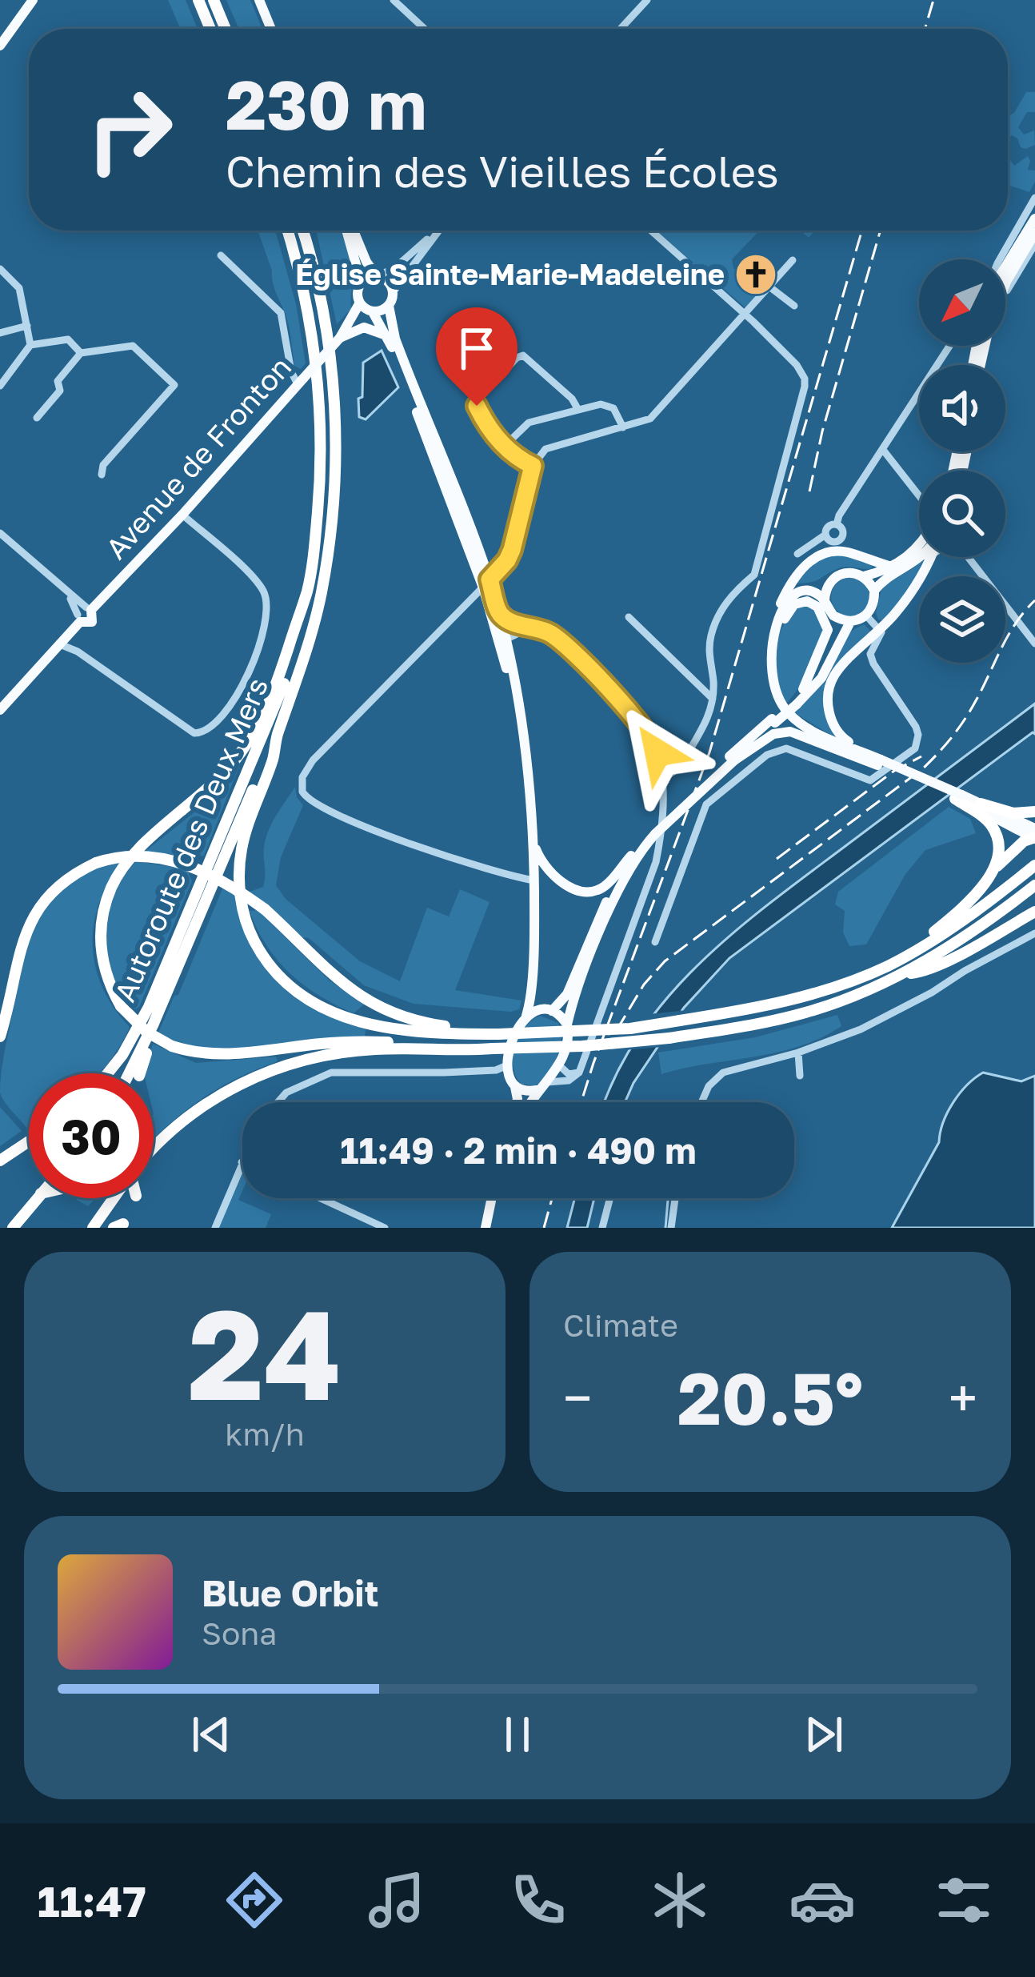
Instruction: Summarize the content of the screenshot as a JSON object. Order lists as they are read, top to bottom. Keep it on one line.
{"streets":{"highway":["Autoroute des Deux Mers"],"main road":["Avenue de Fronton"]},"places":{"church":["Église Sainte-Marie-Madeleine"]},"north":"bottom left","page":{"turn":["230 m","Chemin des Vieilles Écoles"],"limit":"30","trip":"11:49 · 2 min · 490 m","tile":[["24","km/h"],"Climate"],"heat":["−","20.5°","+"],"song":["Blue Orbit","Sona"],"tabs":"11:47"}}
